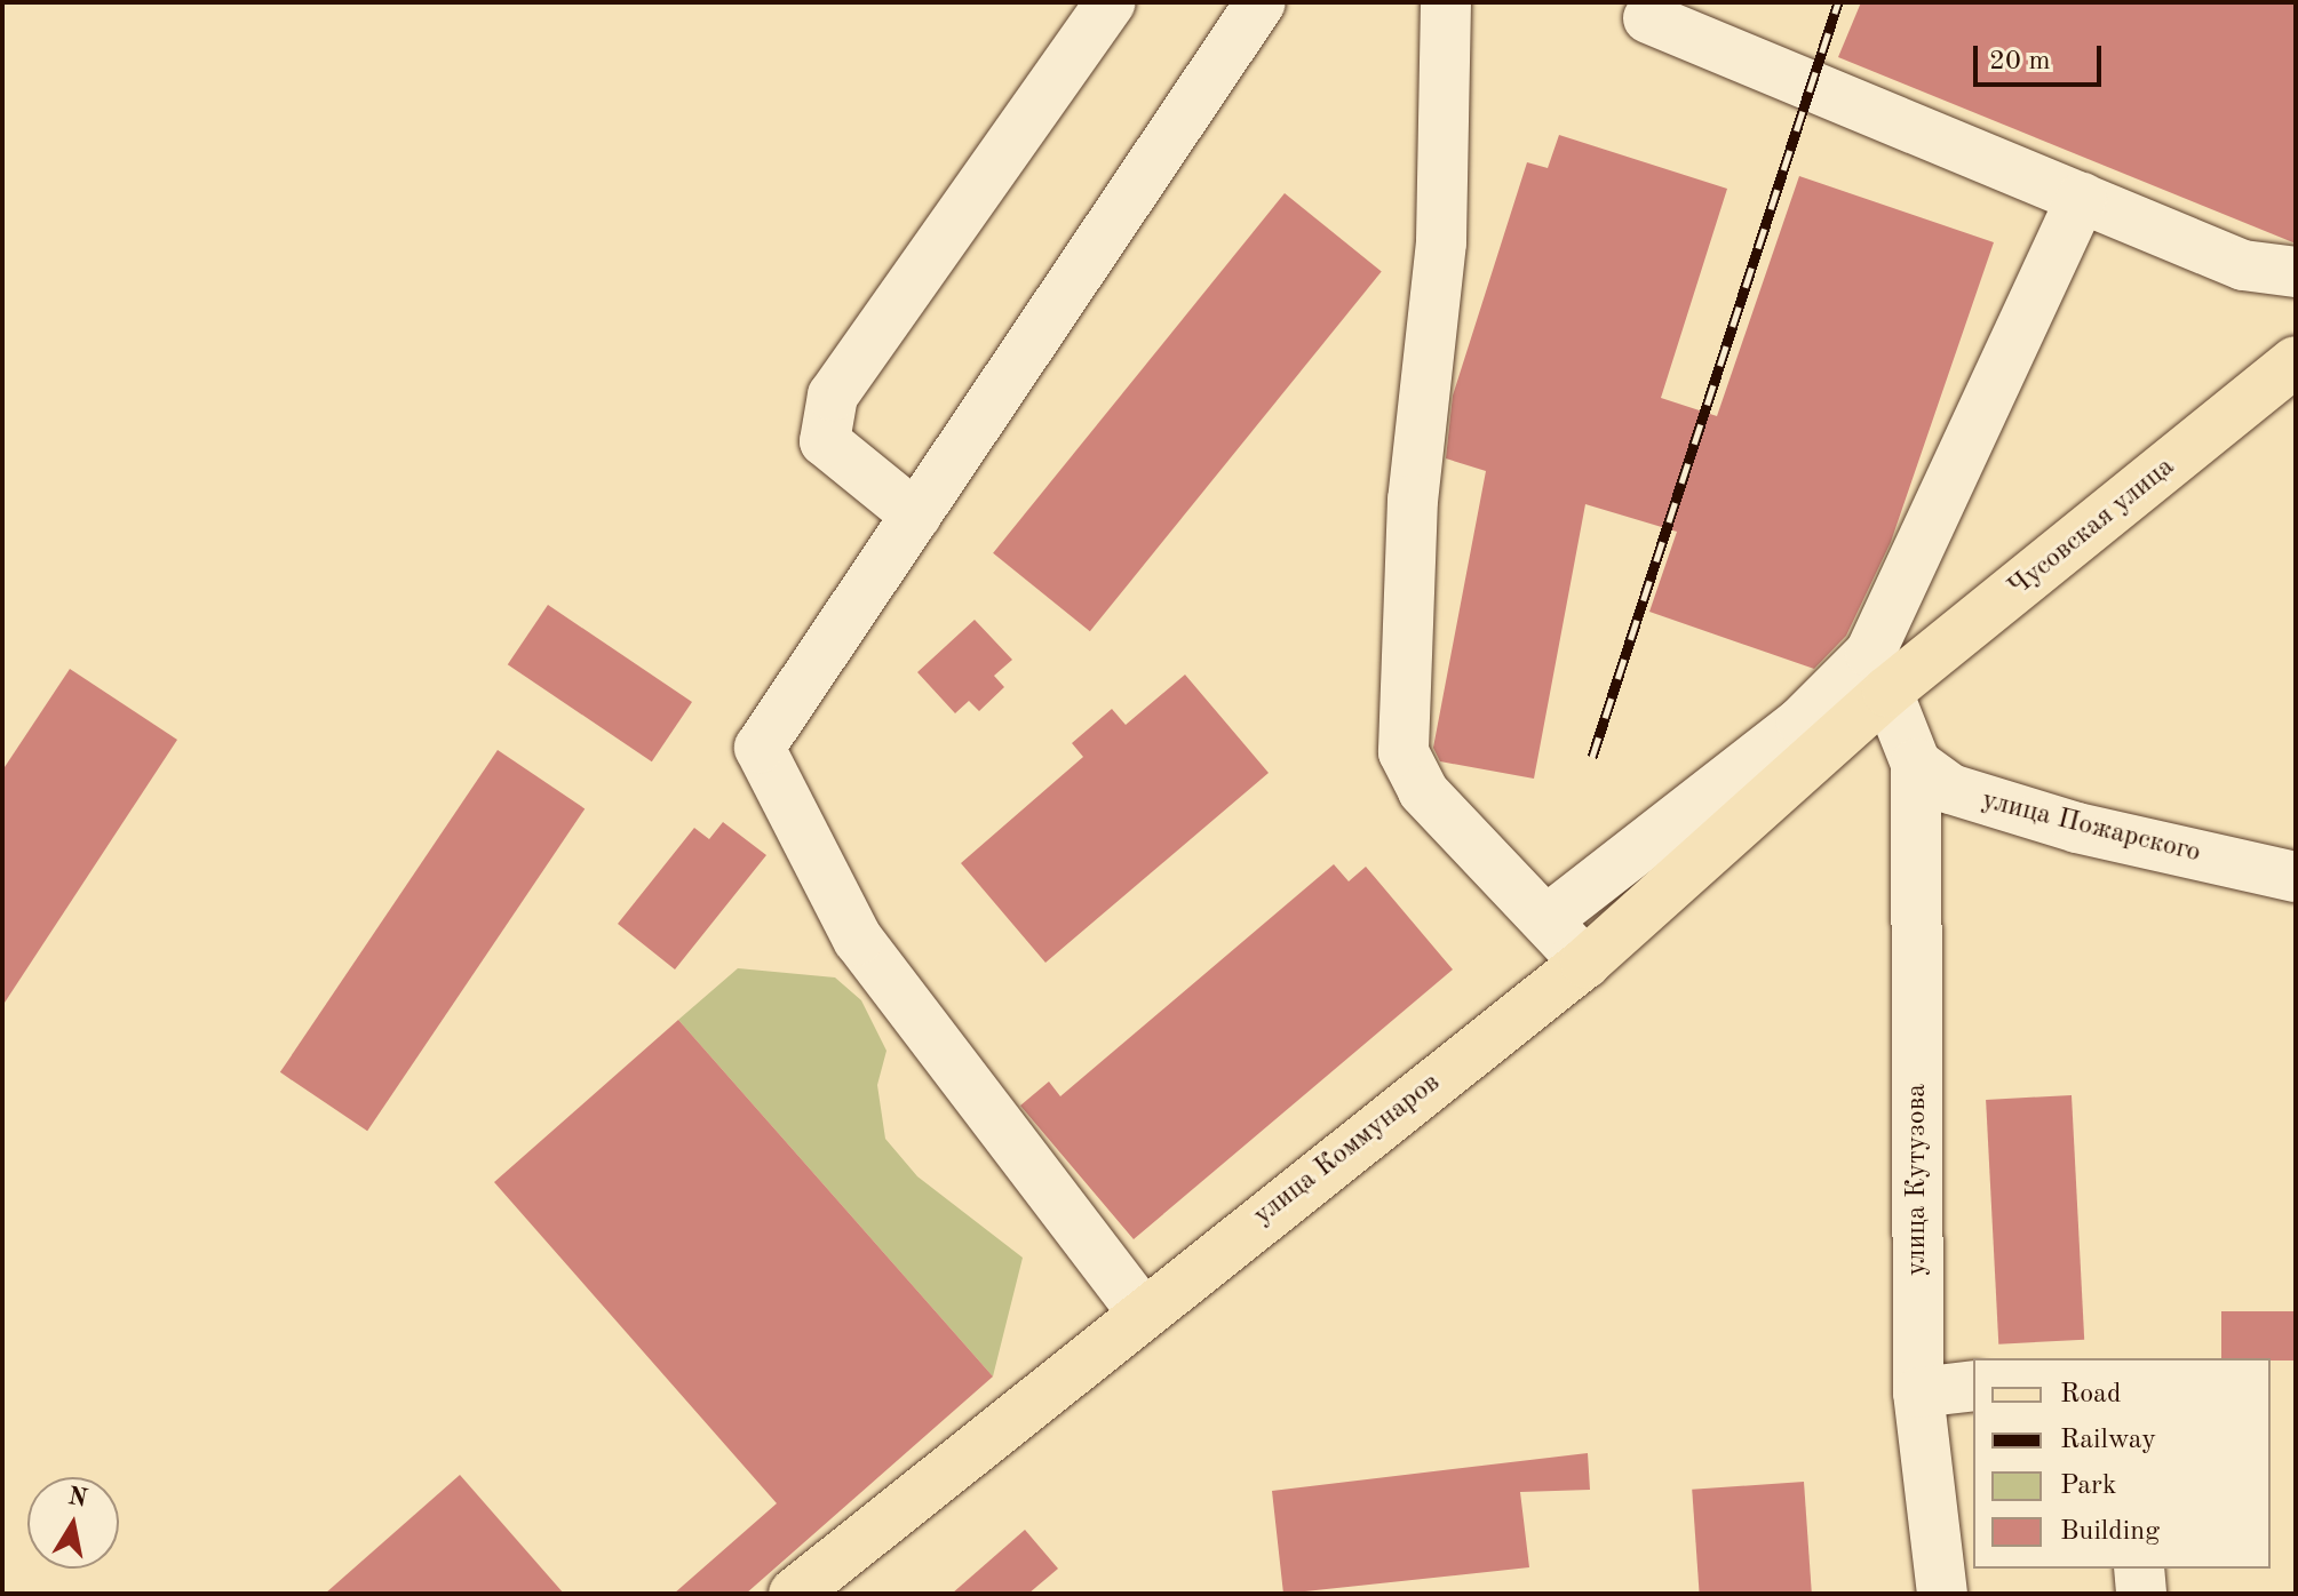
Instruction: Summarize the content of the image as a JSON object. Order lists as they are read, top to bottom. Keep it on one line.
{"streets":{"main road":["Чусовская улица","улица Коммунаров"],"street":["улица Пожарского","улица Кутузова"]},"crossings":[["Чусовская улица","улица Коммунаров"],["улица Пожарского","улица Кутузова"]],"legend":["Road","Railway","Park","Building"],"scale_bar":"20 m","north":"top"}
